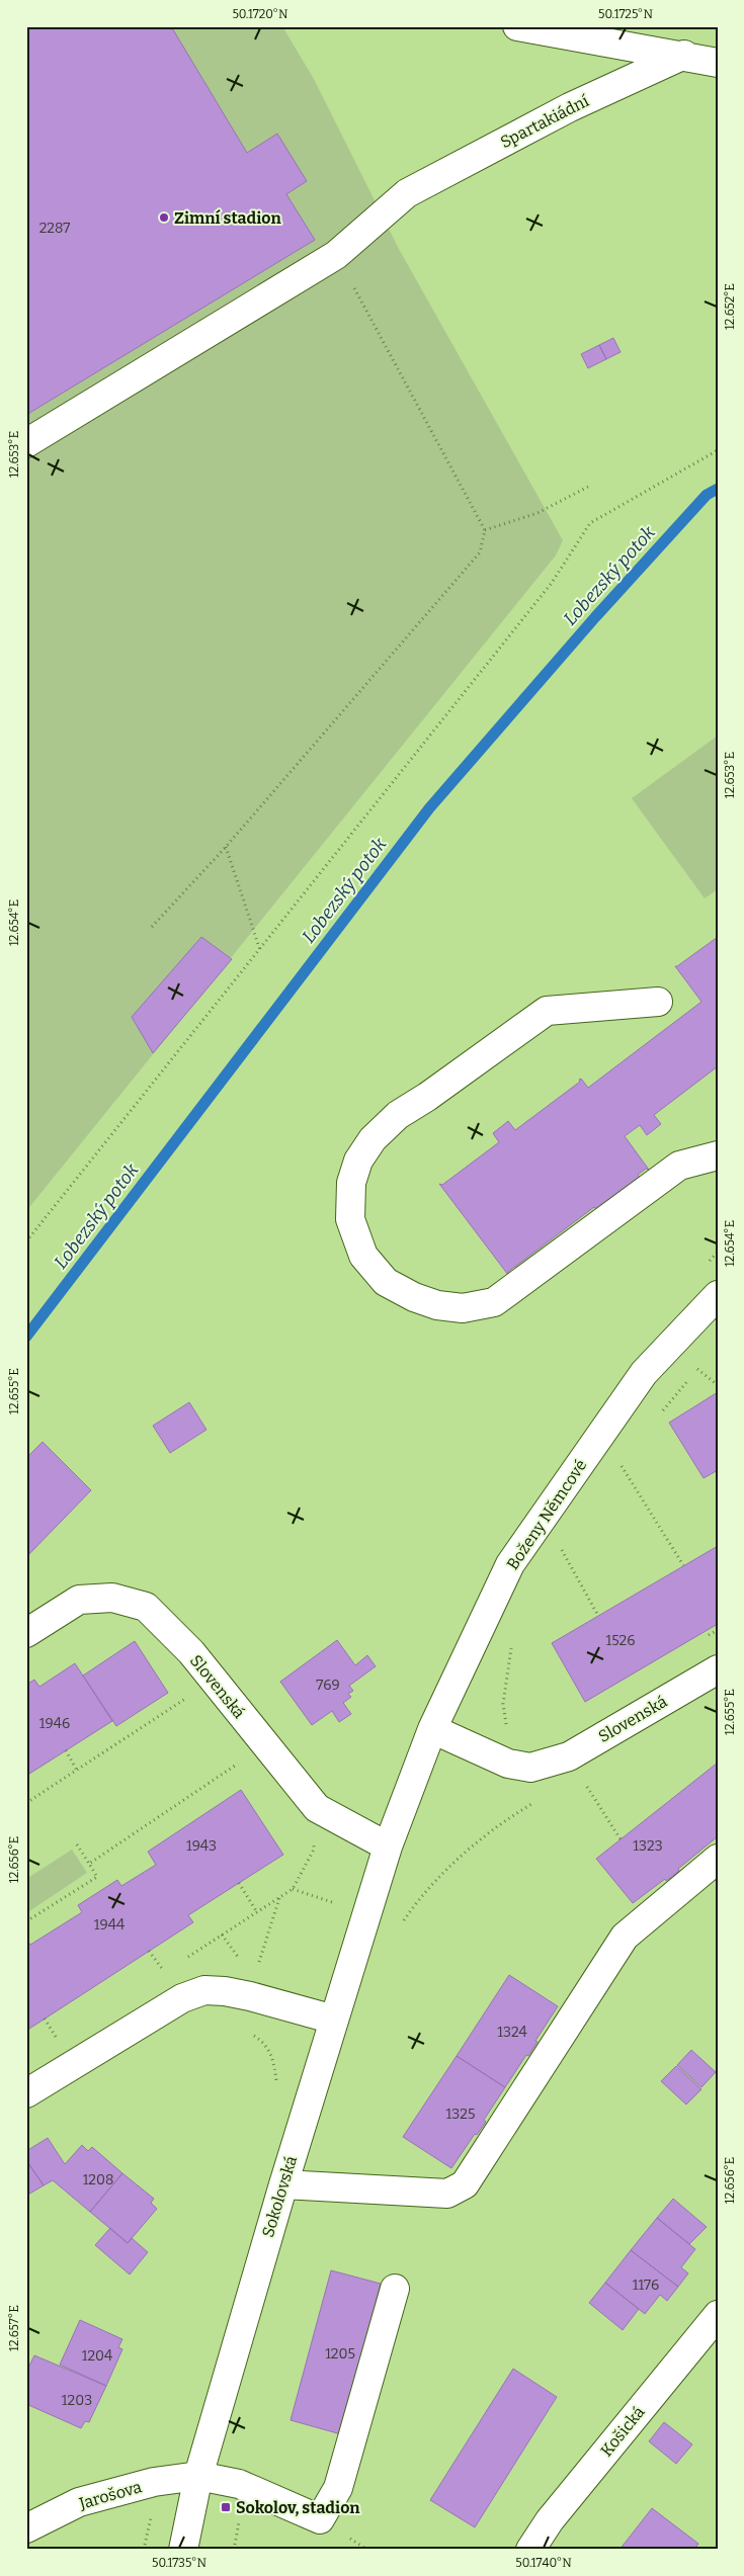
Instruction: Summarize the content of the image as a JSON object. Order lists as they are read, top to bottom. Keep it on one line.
{"streets":{"street":["Spartakiádní","Boženy Němcové","Slovenská","Sokolovská","Košická","Jarošova"]},"crossings":[["Boženy Němcové","Slovenská"],["Boženy Němcové","Sokolovská"],["Slovenská","Sokolovská"],["Sokolovská","Jarošova"]],"water":["Lobezský potok"],"places":{"other":["Zimní stadion"],"transit":["Sokolov, stadion"]},"house_numbers":["2287","1526","769","1946","1943","1323","1944","1324","1325","1208","1176","1205","1204","1203"],"coordinates":["50.1720°N","50.1725°N","12.652°E","12.653°E","12.654°E","12.655°E","12.656°E","12.657°E","50.1735°N","50.1740°N"]}
